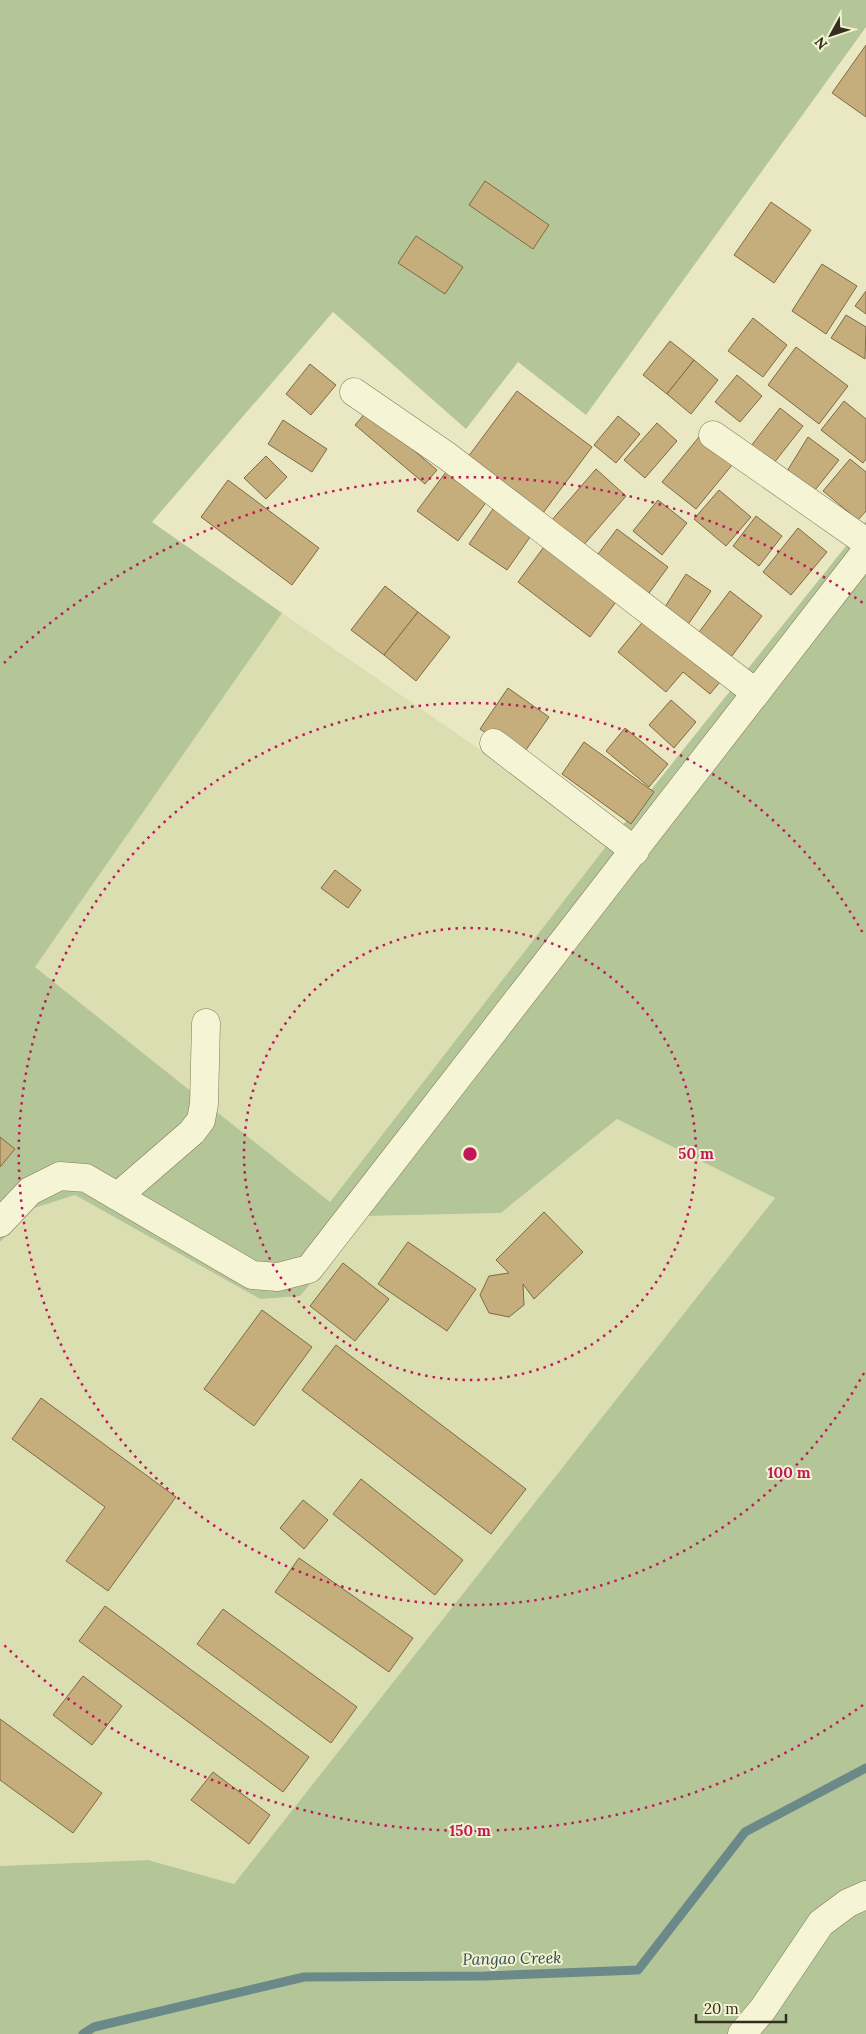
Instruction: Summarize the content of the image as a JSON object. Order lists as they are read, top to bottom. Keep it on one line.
{"water":["Pangao Creek"],"scale_bar":"20 m","north":"bottom left","rings":["50 m","100 m","150 m"]}
